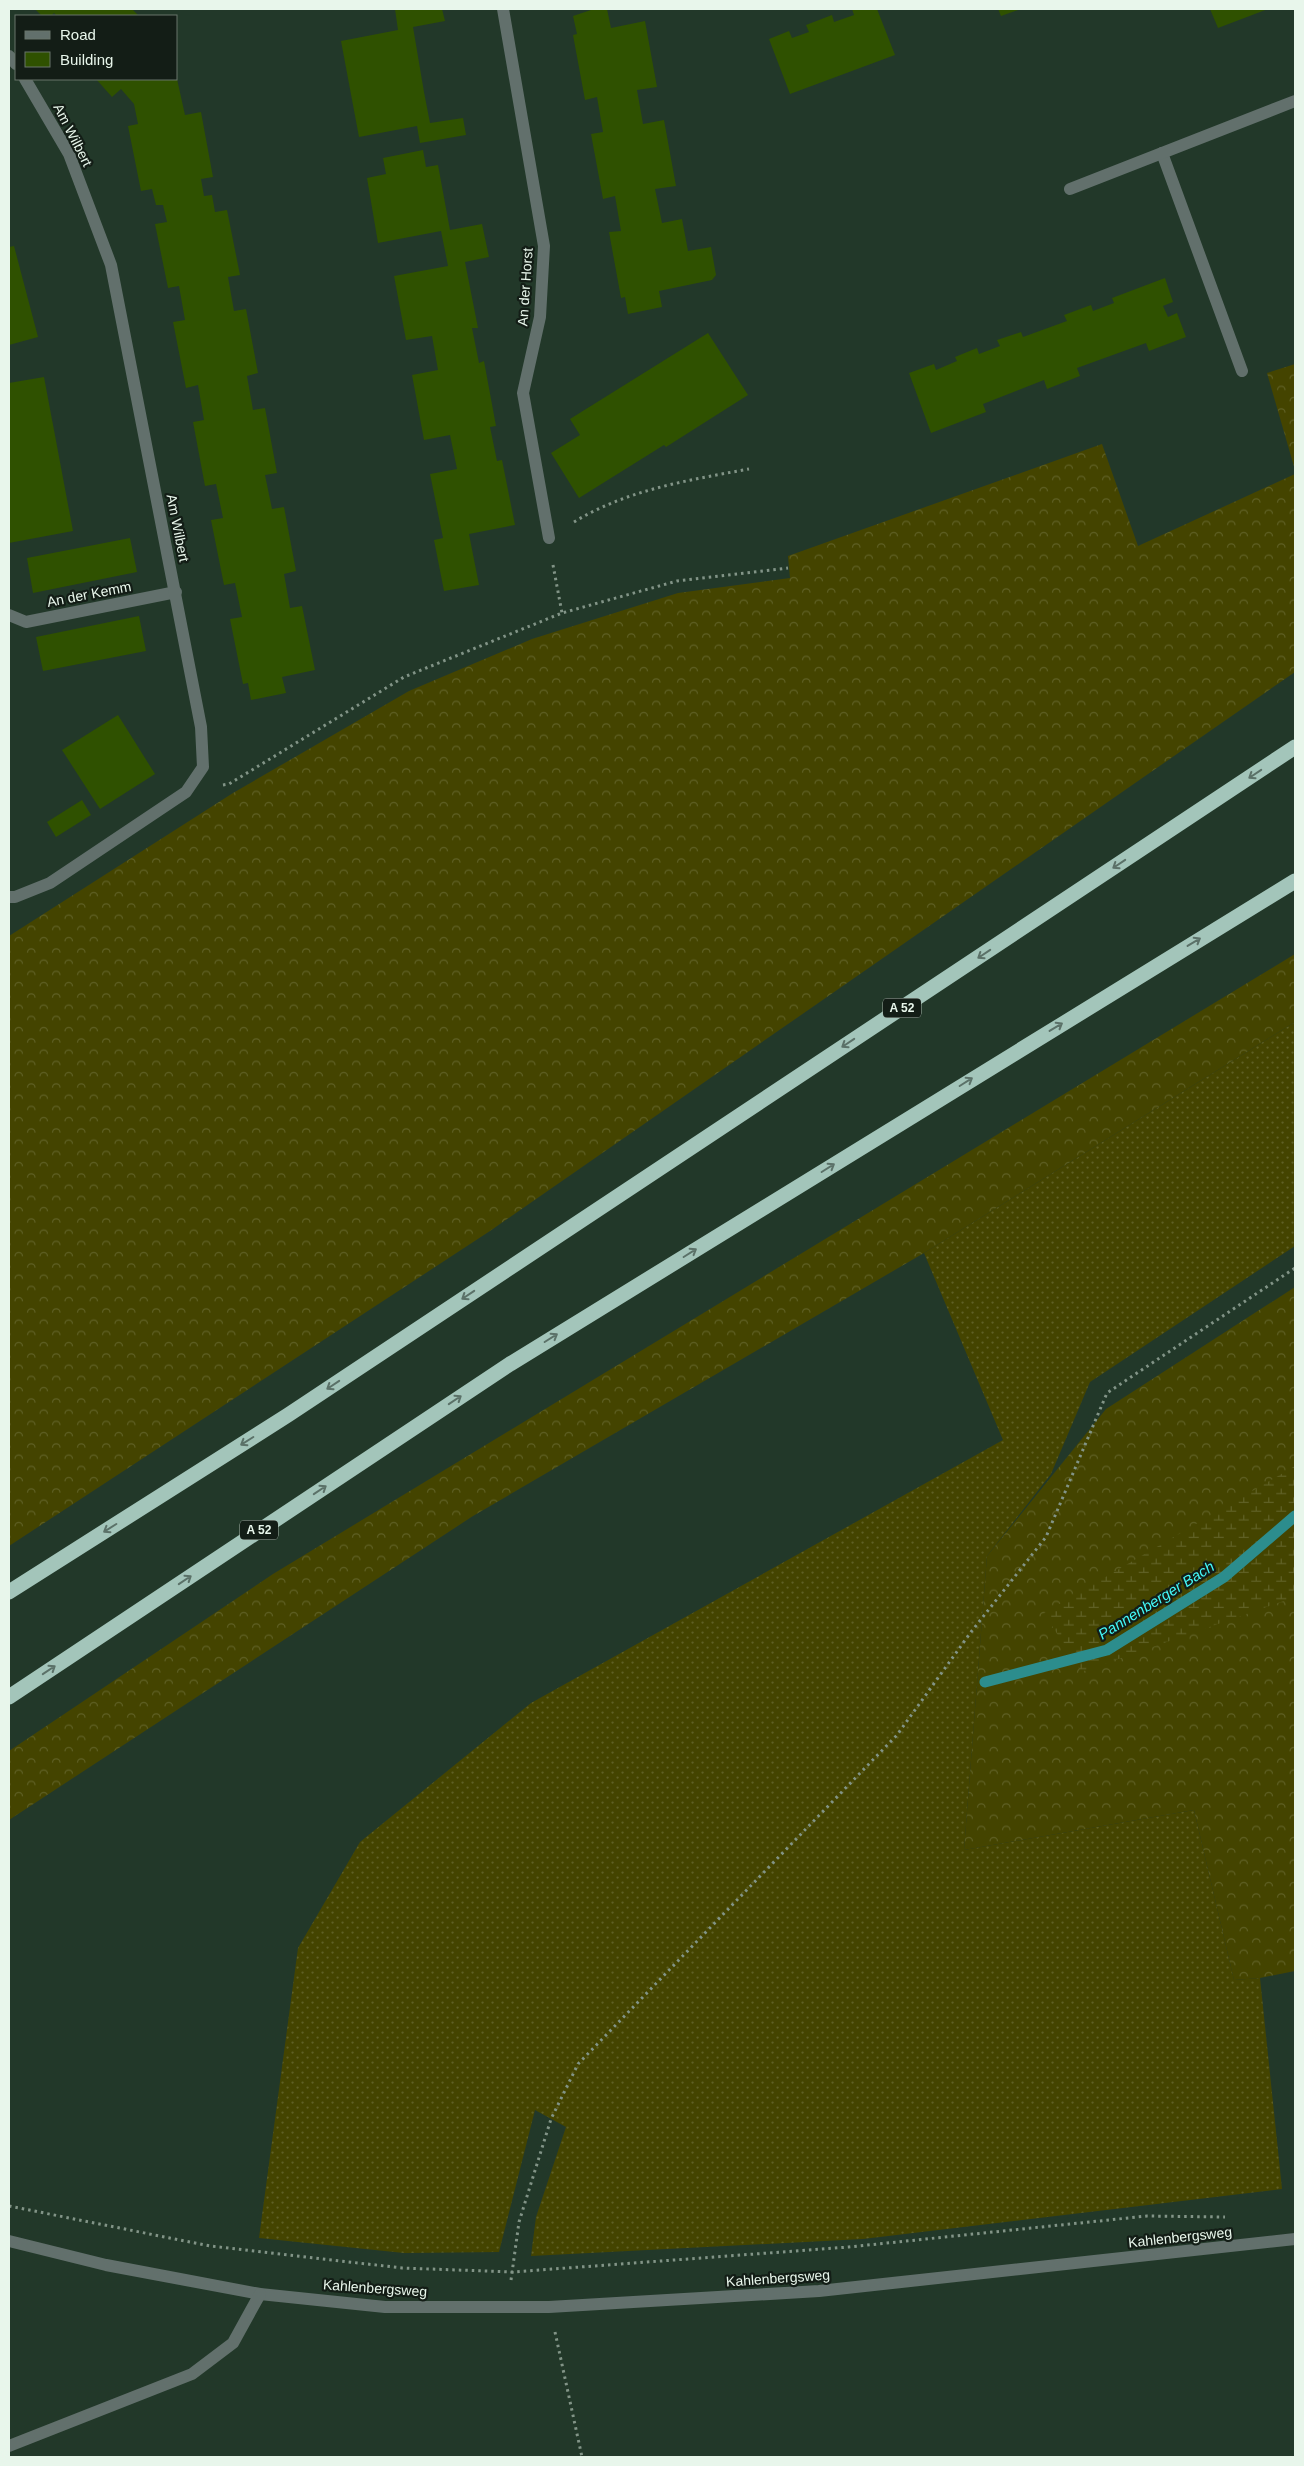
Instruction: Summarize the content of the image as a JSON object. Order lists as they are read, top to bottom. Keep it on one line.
{"streets":{"highway":["A 52"],"street":["Am Wilbert","An der Horst","An der Kemm","Kahlenbergsweg"]},"crossings":[["Am Wilbert","An der Kemm"]],"water":["Pannenberger Bach"],"legend":["Road","Building"]}
